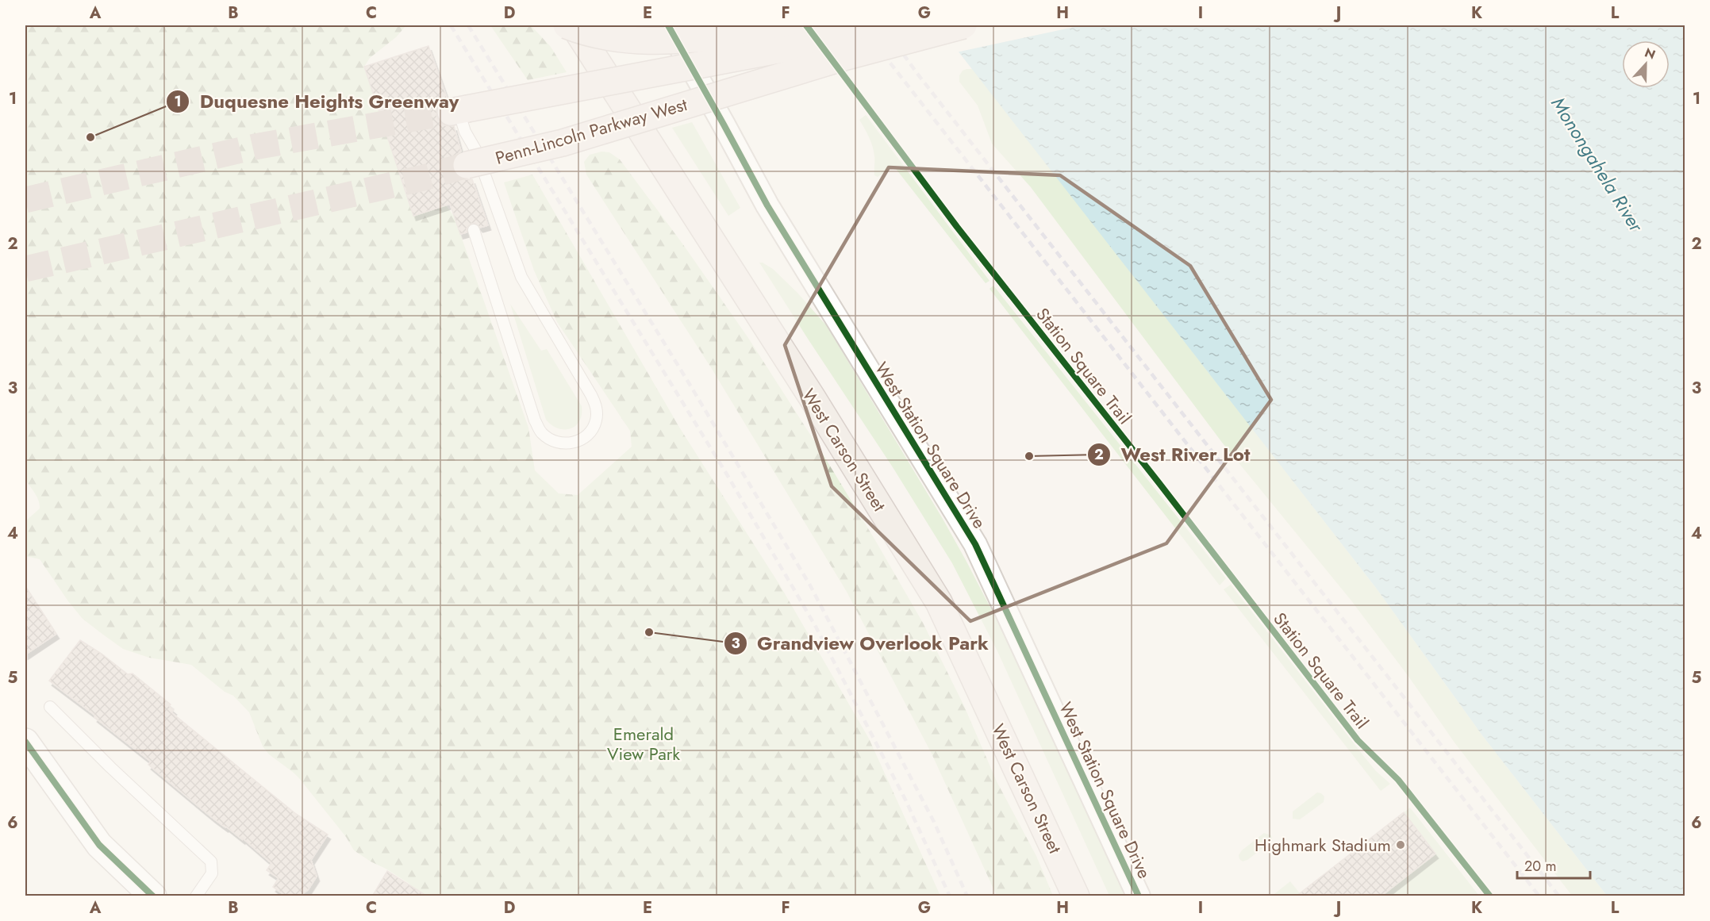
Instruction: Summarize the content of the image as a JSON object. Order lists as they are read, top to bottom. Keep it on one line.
{"streets":{"highway":["Penn-Lincoln Parkway West"],"main road":["West Carson Street"],"street":["West Station Square Drive"],"cycle path":["Station Square Trail"]},"water":["Monongahela River"],"parks":["Emerald View Park"],"places":["Duquesne Heights Greenway","West River Lot","Grandview Overlook Park","Highmark Stadium"],"scale_bar":"20 m","north":"top","grid":{"columns":["A","B","C","D","E","F","G","H","I","J","K","L"],"rows":["1","2","3","4","5","6"]}}
